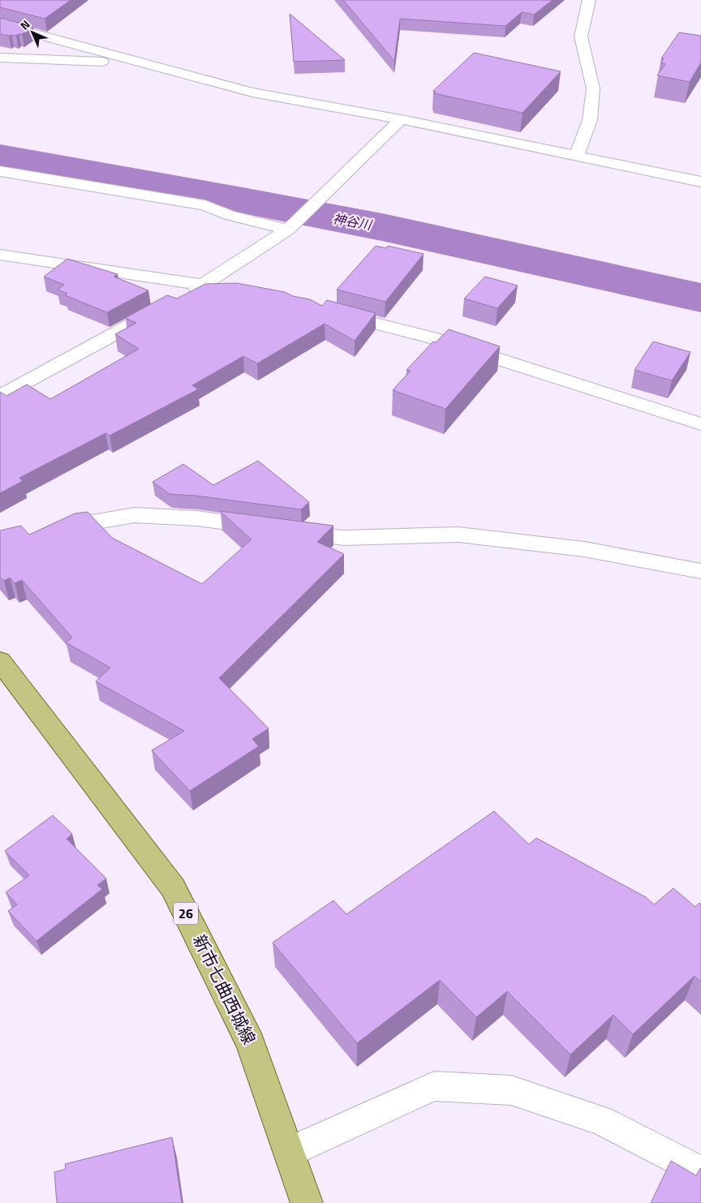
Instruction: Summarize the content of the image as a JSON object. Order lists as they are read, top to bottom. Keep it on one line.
{"streets":{"main road":["26","新市七曲西城線"]},"water":["神谷川"],"north":"top left"}
